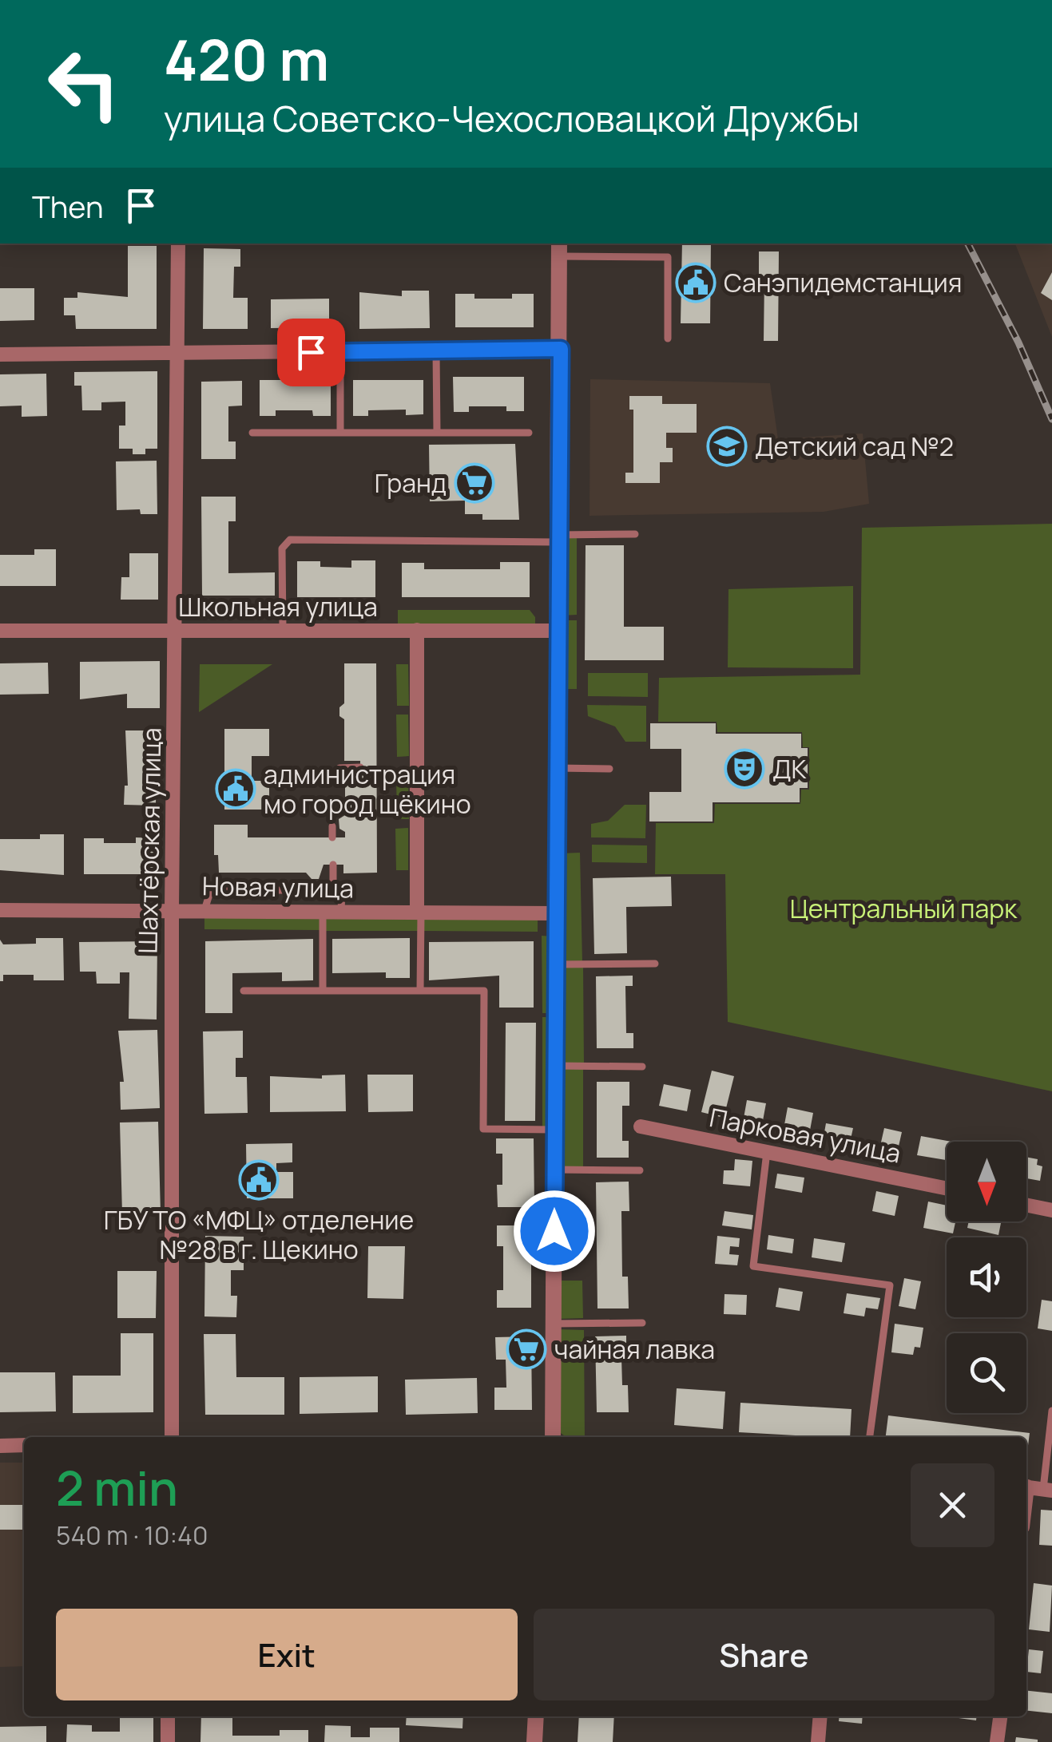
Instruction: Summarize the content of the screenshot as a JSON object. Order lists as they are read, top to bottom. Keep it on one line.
{"streets":{"street":["Школьная улица","Шахтёрская улица","Новая улица","Парковая улица"]},"crossings":[["Школьная улица","Шахтёрская улица"],["Шахтёрская улица","Новая улица"]],"parks":["Центральный парк"],"places":{"public building":["Санэпидемстанция","администрация мо город щёкино","ГБУ ТО «МФЦ» отделение №28 в г. Щекино"],"school or university":["Детский сад №2"],"supermarket":["Гранд","чайная лавка"],"theatre":["ДК"]},"north":"bottom","page":{"turn":["420 m","улица Советско-Чехословацкой Дружбы"],"then":"Then","heading":["2 min","540 m · 10:40"],"buttons":["Exit","Share"]}}
